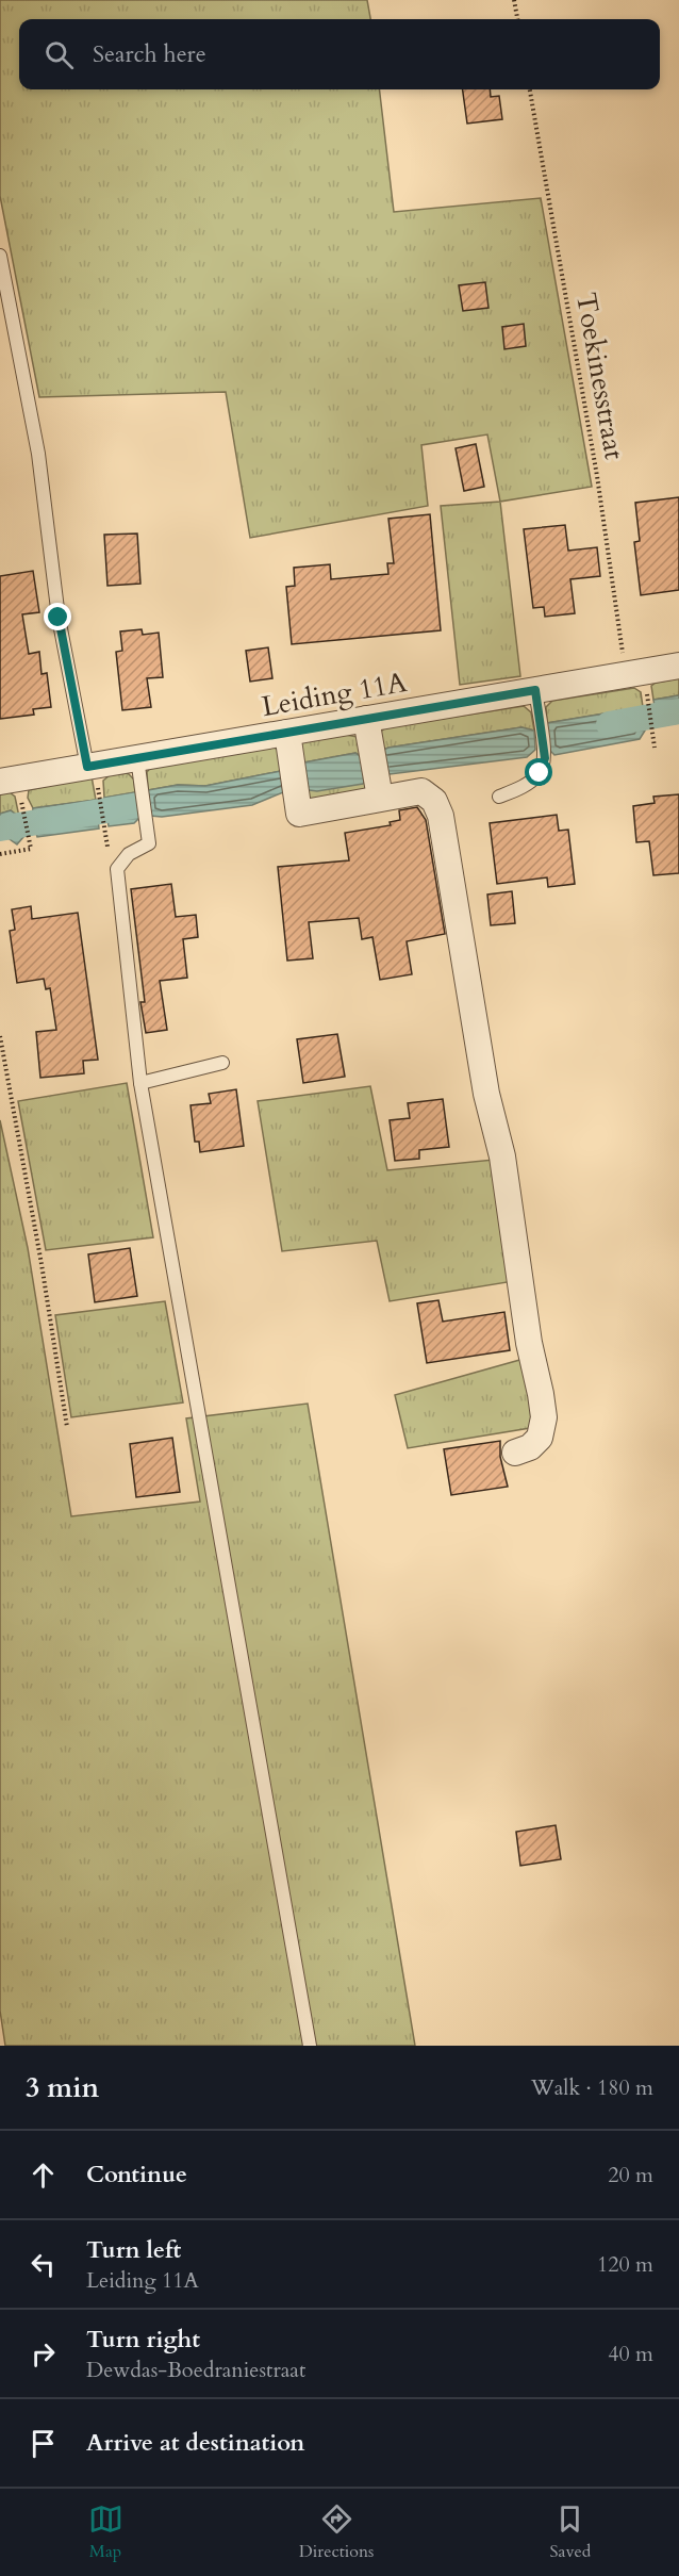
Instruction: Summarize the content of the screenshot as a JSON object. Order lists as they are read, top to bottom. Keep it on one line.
{"streets":{"street":["Leiding 11A"],"path":["Toekinesstraat"]},"crossings":[["Toekinesstraat","Leiding 11A"]],"page":{"search":"Search here","heading":["3 min","Walk · 180 m"],"list":[["Continue","20 m"],["Turn left","Leiding 11A","120 m"],["Turn right","Dewdas-Boedraniestraat","40 m"],"Arrive at destination"],"nav":["Map","Directions","Saved"]}}
